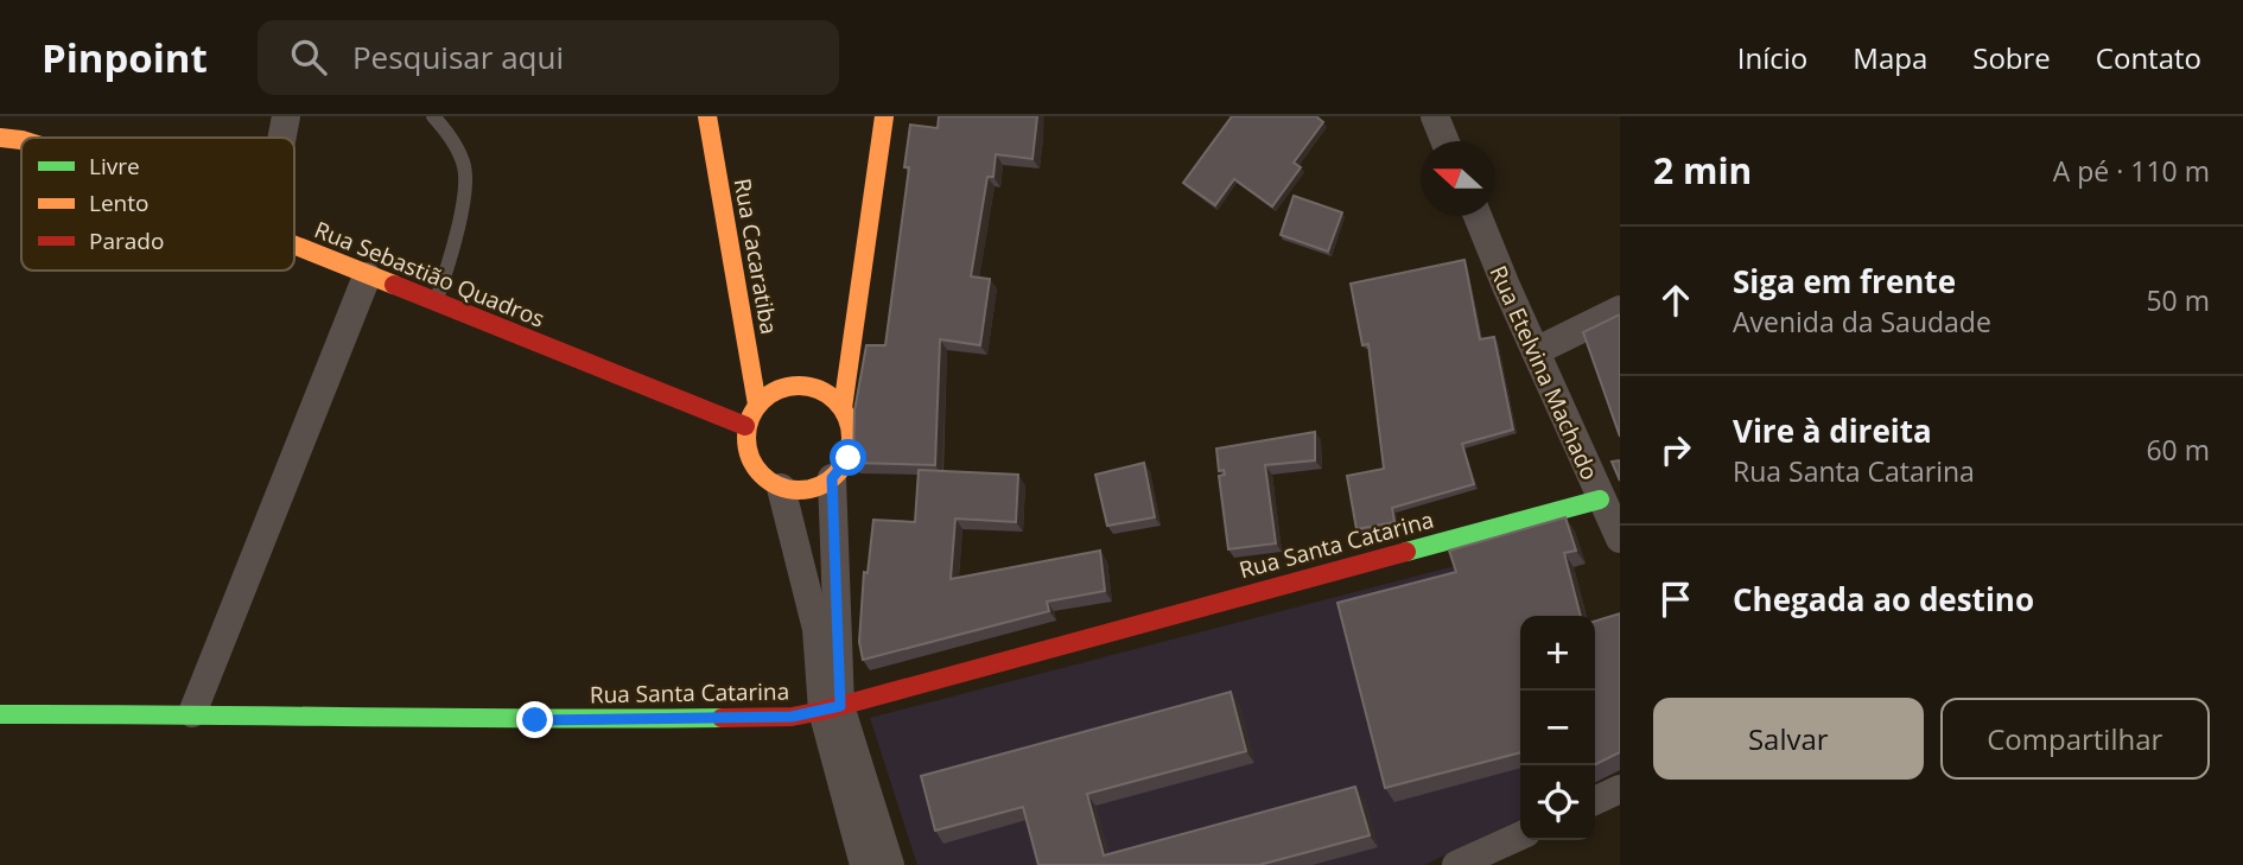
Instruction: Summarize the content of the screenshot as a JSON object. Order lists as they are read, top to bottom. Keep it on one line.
{"streets":{"street":["Rua Cacaratiba","Rua Sebastião Quadros","Rua Etelvina Machado","Rua Santa Catarina"]},"crossings":[["Rua Cacaratiba","Rua Sebastião Quadros"],["Rua Etelvina Machado","Rua Santa Catarina"]],"legend":["Livre","Lento","Parado"],"north":"left","page":{"header":"Pinpoint","search":"Pesquisar aqui","nav":["Início","Mapa","Sobre","Contato"],"heading":["2 min","A pé · 110 m"],"list":[["Siga em frente","Avenida da Saudade","50 m"],["Vire à direita","Rua Santa Catarina","60 m"],"Chegada ao destino"],"map_buttons":["+","−"],"buttons":["Salvar","Compartilhar"]}}
